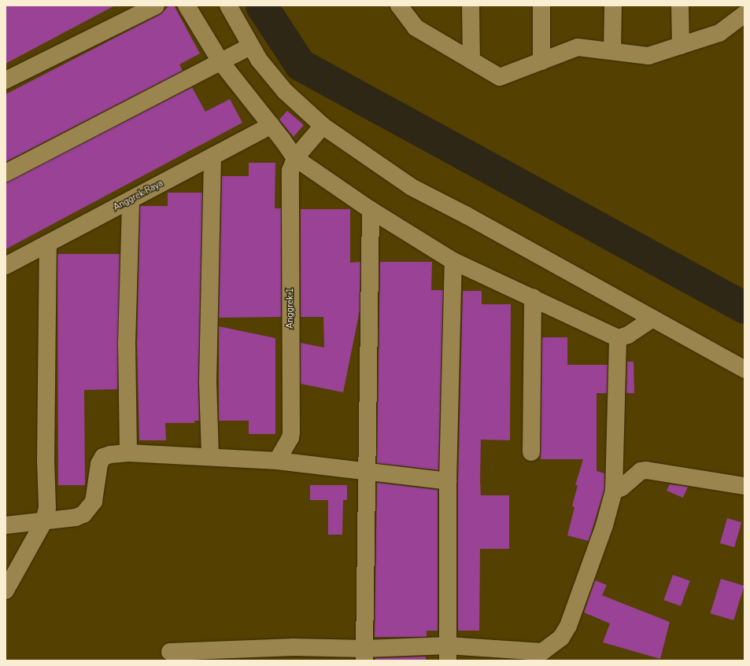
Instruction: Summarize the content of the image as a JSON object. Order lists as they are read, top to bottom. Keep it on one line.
{"streets":{"street":["Anggrek Raya","Anggrek 1"]}}
